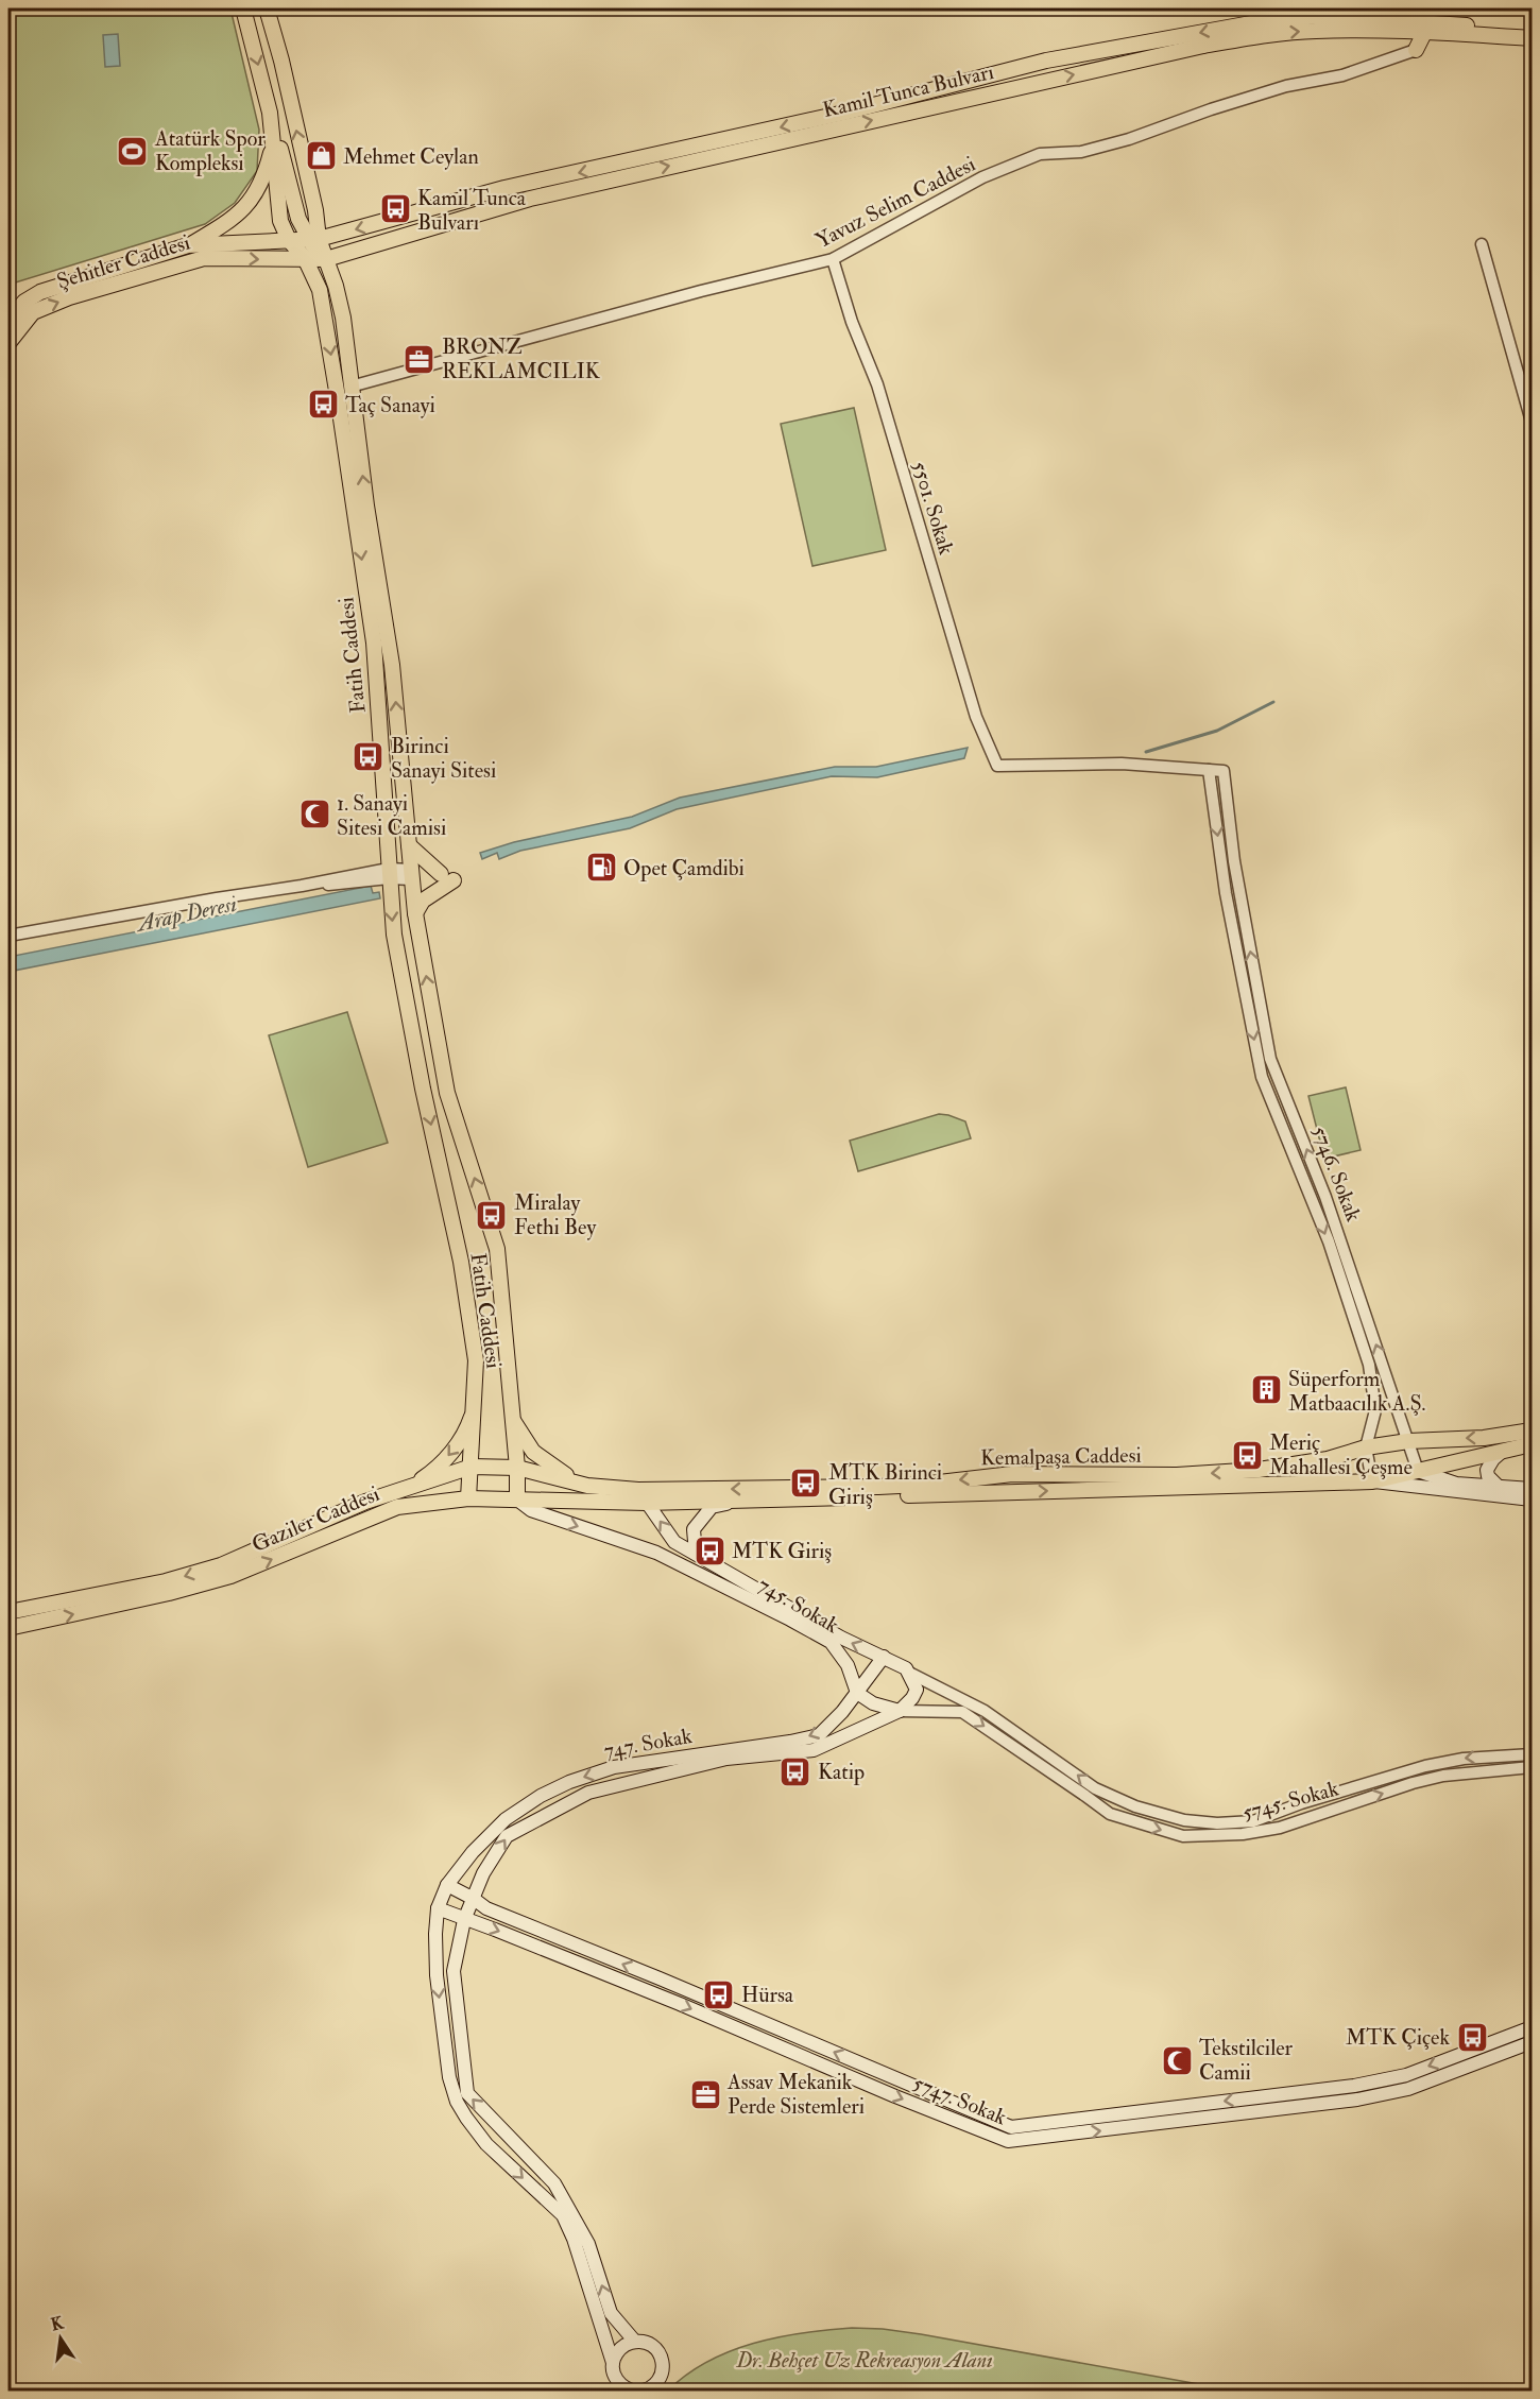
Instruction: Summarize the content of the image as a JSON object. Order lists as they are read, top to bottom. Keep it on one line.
{"streets":{"main road":["Kamil Tunca Bulvarı","Şehitler Caddesi","Fatih Caddesi","Kemalpaşa Caddesi","Gaziler Caddesi","745. Sokak","747. Sokak","5747. Sokak"],"street":["Yavuz Selim Caddesi","5501. Sokak","5746. Sokak","5745. Sokak"]},"crossings":[["Kamil Tunca Bulvarı","Şehitler Caddesi"],["Kamil Tunca Bulvarı","Fatih Caddesi"],["Yavuz Selim Caddesi","5501. Sokak"],["Şehitler Caddesi","Fatih Caddesi"],["5501. Sokak","5746. Sokak"],["Fatih Caddesi","Gaziler Caddesi"],["5746. Sokak","Kemalpaşa Caddesi"],["Kemalpaşa Caddesi","Gaziler Caddesi"],["Kemalpaşa Caddesi","745. Sokak"],["Gaziler Caddesi","745. Sokak"],["745. Sokak","747. Sokak"],["745. Sokak","5745. Sokak"],["747. Sokak","5745. Sokak"],["747. Sokak","5747. Sokak"]],"water":["Arap Deresi"],"parks":["Dr. Behçet Uz Rekreasyon Alanı"],"places":{"sports":["Atatürk Spor Kompleksi"],"shop":["Mehmet Ceylan"],"bus stop":["Kamil Tunca Bulvarı","Taç Sanayi","Birinci Sanayi Sitesi","Miralay Fethi Bey","Meriç Mahallesi Çeşme","MTK Birinci Giriş","MTK Giriş","Katip","Hürsa","MTK Çiçek"],"office":["BRONZ REKLAMCILIK","Assav Mekanik Perde Sistemleri"],"mosque":["1. Sanayi Sitesi Camisi","Tekstilciler Camii"],"fuel station":["Opet Çamdibi"],"building":["Süperform Matbaacılık A.Ş."]},"north":"top"}
